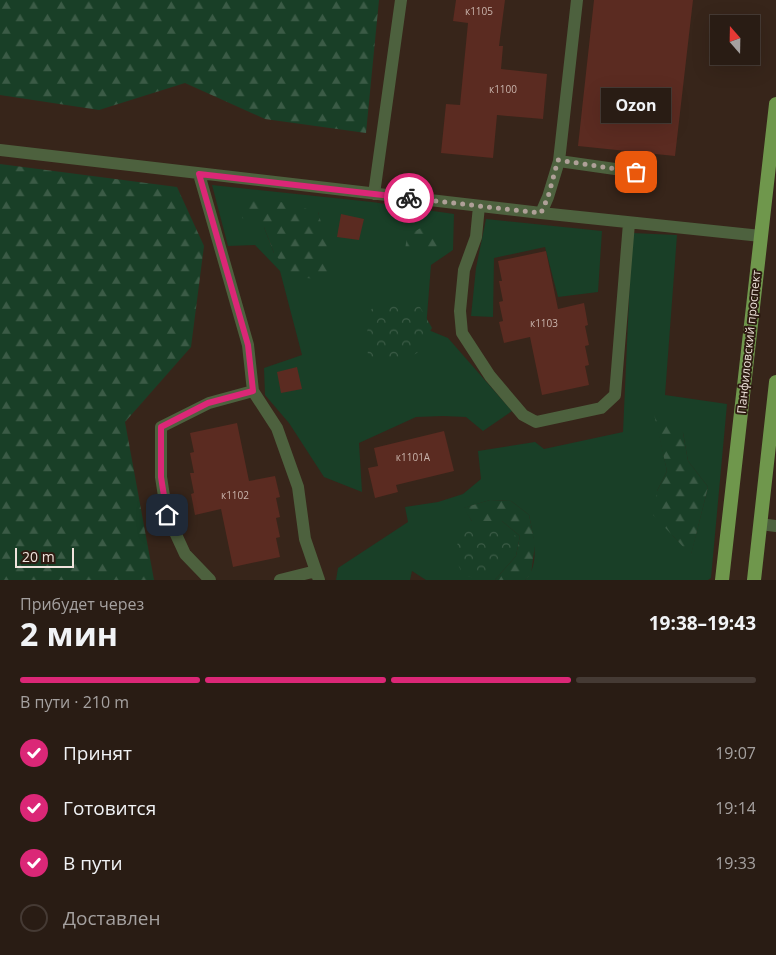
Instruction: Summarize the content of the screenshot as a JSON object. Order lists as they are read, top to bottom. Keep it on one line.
{"streets":{"main road":["Панфиловский проспект"]},"places":["Ozon"],"house_numbers":["к1105","к1100","к1103","к1101А","к1102"],"scale_bar":"20 m","north":"top","page":{"bubble":"Ozon","scale":"20 m","heading":["2 мин","Прибудет через","19:38–19:43"],"bar":"В пути · 210 m","list":[["Принят","19:07"],["Готовится","19:14"],["В пути","19:33"],"Доставлен"]}}
